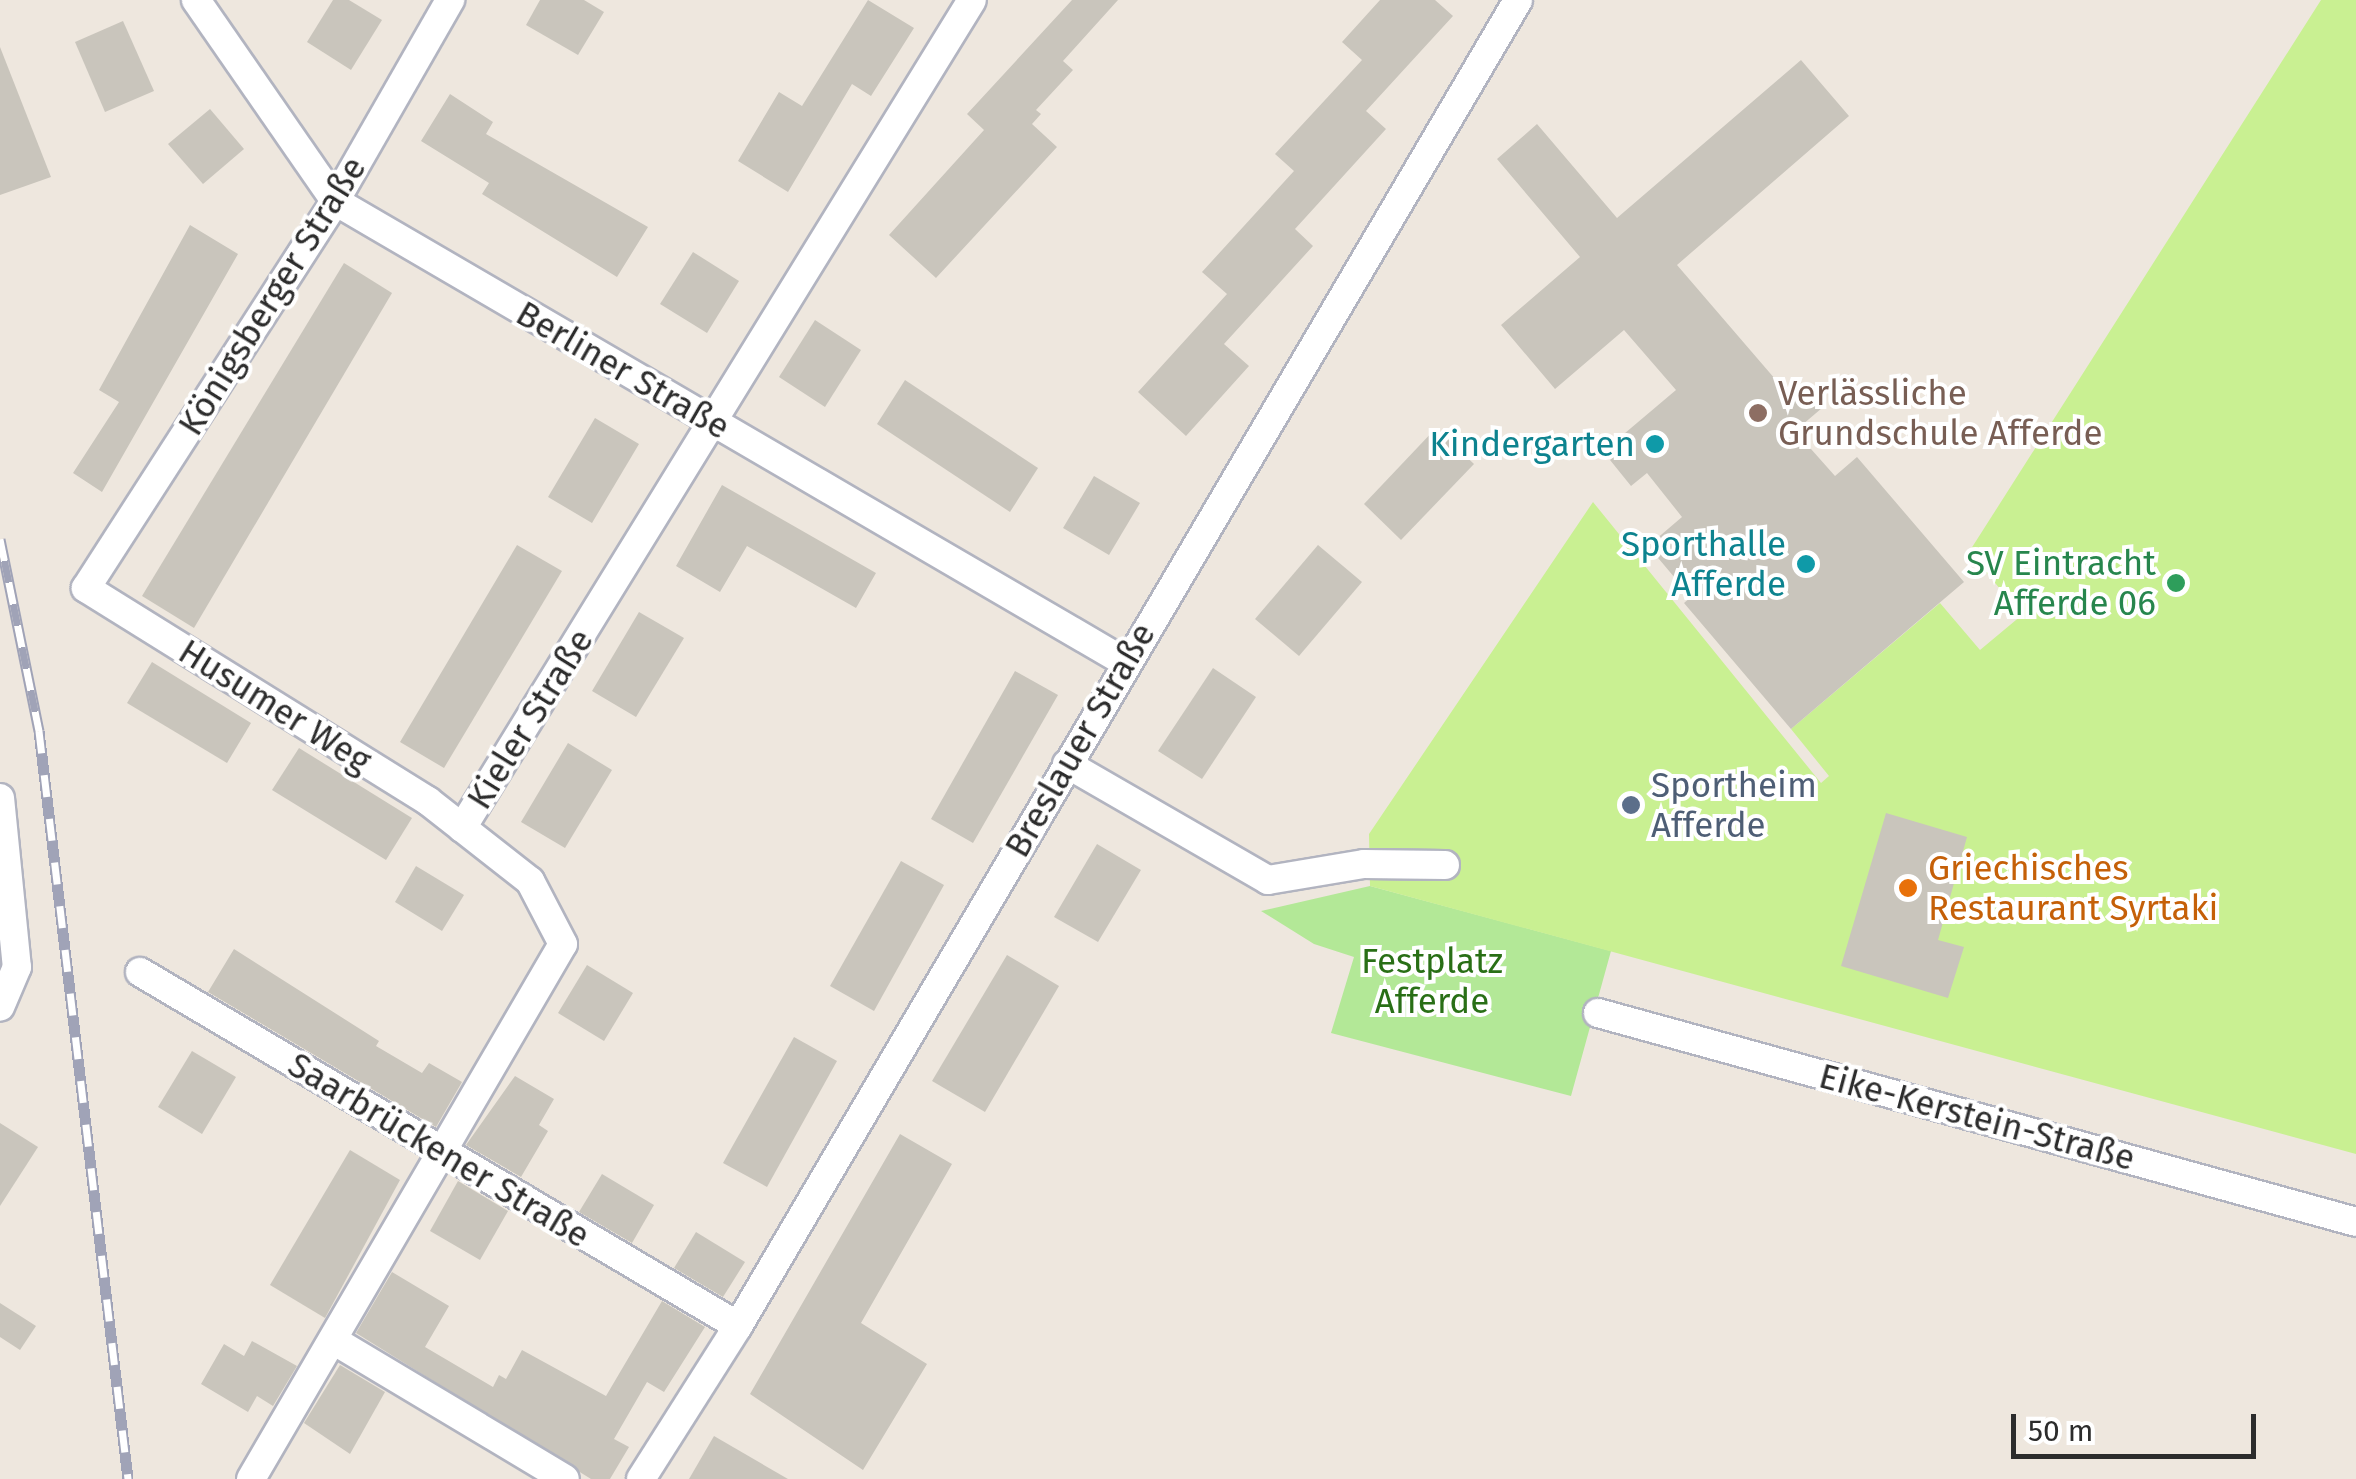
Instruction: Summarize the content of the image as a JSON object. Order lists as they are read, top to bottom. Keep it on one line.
{"streets":{"street":["Königsberger Straße","Berliner Straße","Husumer Weg","Kieler Straße","Breslauer Straße","Eike-Kerstein-Straße","Saarbrückener Straße"]},"crossings":[["Königsberger Straße","Berliner Straße"],["Königsberger Straße","Husumer Weg"],["Berliner Straße","Kieler Straße"],["Berliner Straße","Breslauer Straße"],["Husumer Weg","Kieler Straße"],["Kieler Straße","Saarbrückener Straße"],["Breslauer Straße","Saarbrückener Straße"]],"parks":["Festplatz Afferde"],"places":["Verlässliche Grundschule Afferde","Kindergarten","Sporthalle Afferde","SV Eintracht Afferde 06","Sportheim Afferde","Griechisches Restaurant Syrtaki"],"scale_bar":"50 m"}
